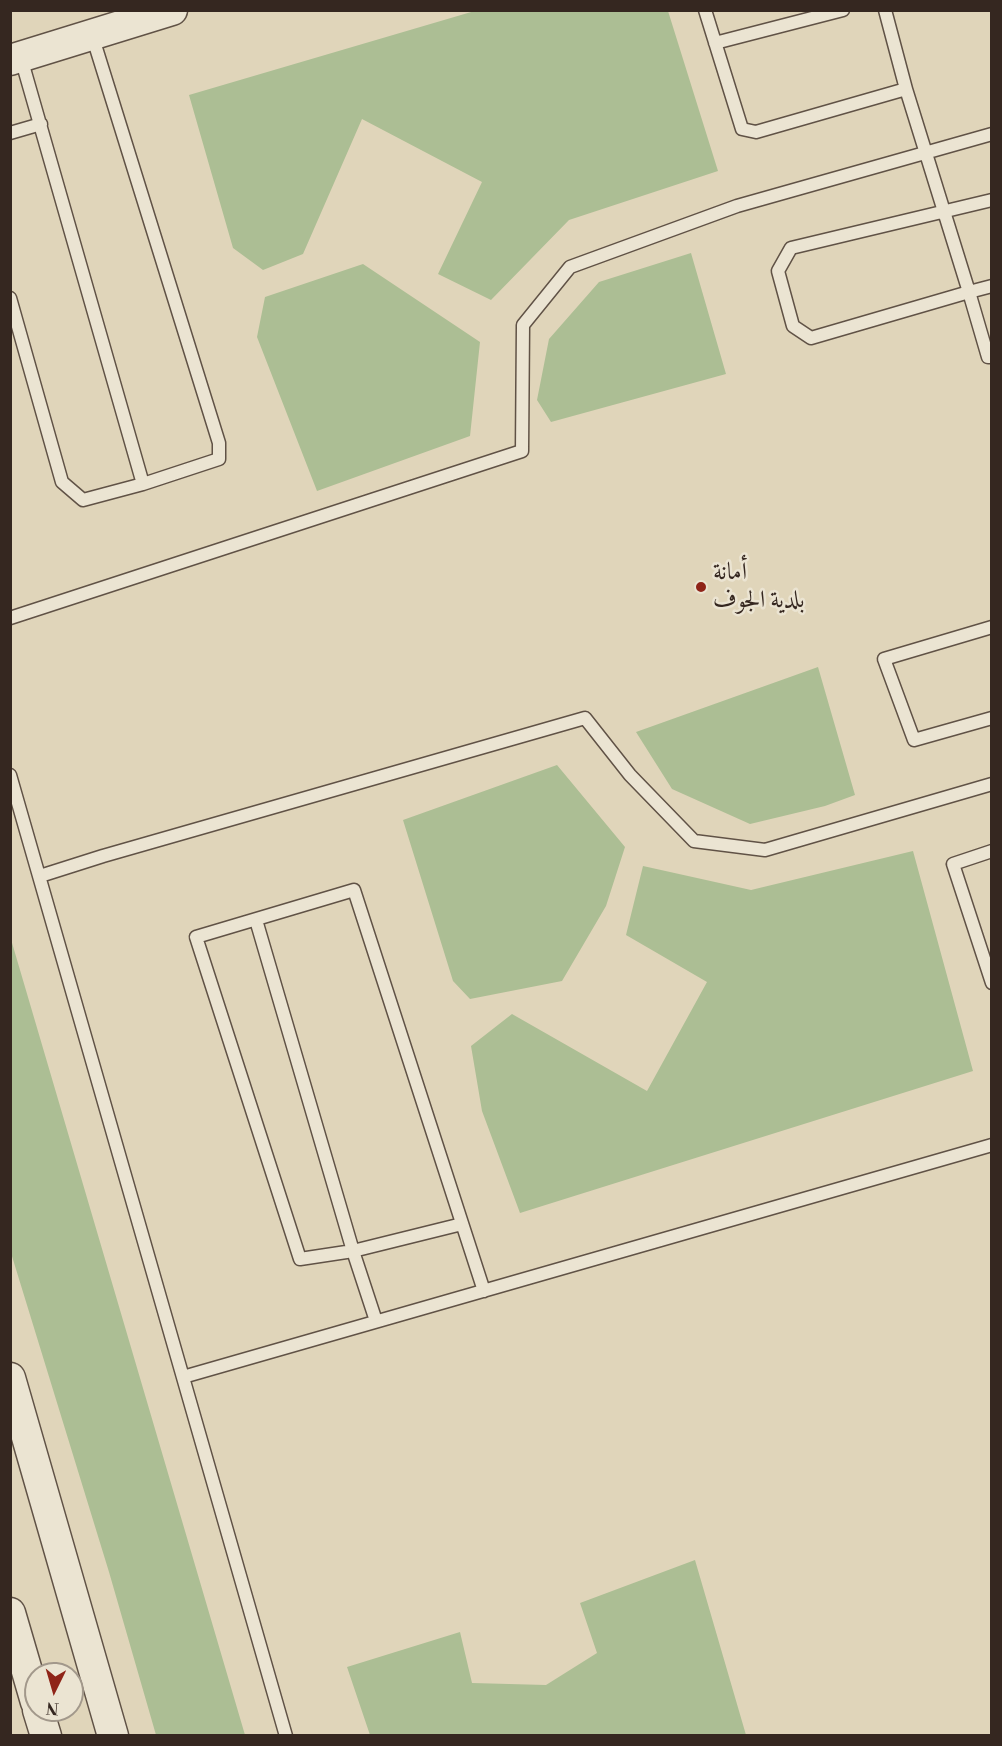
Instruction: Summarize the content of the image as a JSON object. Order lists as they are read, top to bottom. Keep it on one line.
{"places":["أمانة بلدية الجوف"],"north":"bottom"}
